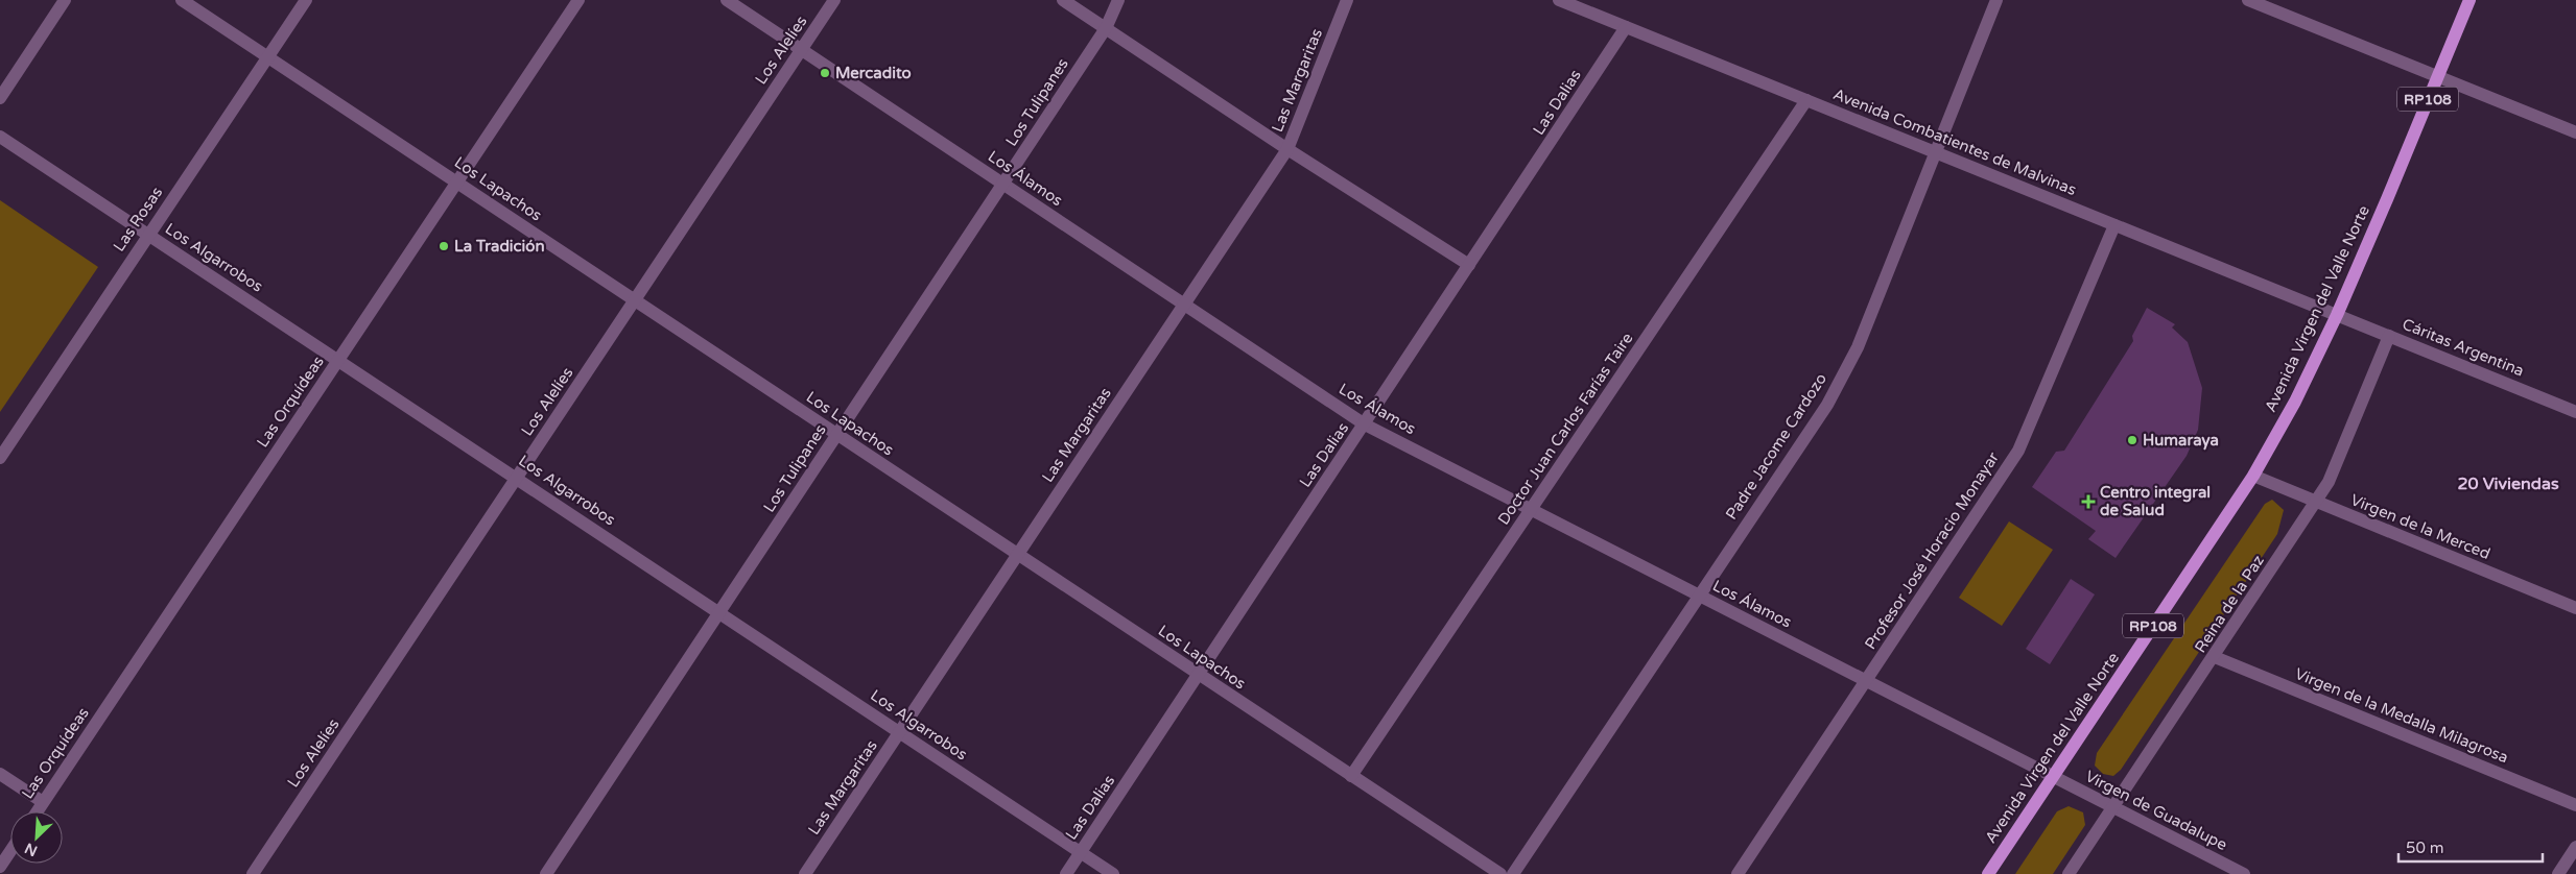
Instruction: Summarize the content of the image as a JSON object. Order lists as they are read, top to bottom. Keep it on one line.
{"streets":{"main road":["RP108","Avenida Virgen del Valle Norte"],"street":["Los Alelíes","Las Margaritas","Los Tulipanes","Las Dalias","Avenida Combatientes de Malvinas","Los Álamos","Los Lapachos","Las Rosas","Los Algarrobos","Cáritas Argentina","Las Orquídeas","Doctor Juan Carlos Farías Taire","Padre Jacome Cardozo","Virgen de la Merced","Profesor José Horacio Monayar","Reina de la Paz","Virgen de la Medalla Milagrosa","Virgen de Guadalupe"]},"crossings":[["Los Alelíes","Los Álamos"],["Los Alelíes","Los Lapachos"],["Los Alelíes","Los Algarrobos"],["Las Margaritas","Los Álamos"],["Las Margaritas","Los Lapachos"],["Las Margaritas","Los Algarrobos"],["Los Tulipanes","Los Álamos"],["Los Tulipanes","Los Lapachos"],["Los Tulipanes","Los Algarrobos"],["Las Dalias","Avenida Combatientes de Malvinas"],["Las Dalias","Los Álamos"],["Las Dalias","Los Lapachos"],["Las Dalias","Los Algarrobos"],["Avenida Combatientes de Malvinas","Avenida Virgen del Valle Norte"],["Avenida Combatientes de Malvinas","Cáritas Argentina"],["Avenida Combatientes de Malvinas","Doctor Juan Carlos Farías Taire"],["Avenida Combatientes de Malvinas","Padre Jacome Cardozo"],["Avenida Combatientes de Malvinas","Profesor José Horacio Monayar"],["Los Álamos","Avenida Virgen del Valle Norte"],["Los Álamos","Doctor Juan Carlos Farías Taire"],["Los Álamos","Padre Jacome Cardozo"],["Los Álamos","Profesor José Horacio Monayar"],["Los Álamos","Virgen de Guadalupe"],["Los Lapachos","Las Rosas"],["Los Lapachos","Las Orquídeas"],["Los Lapachos","Doctor Juan Carlos Farías Taire"],["Las Rosas","Los Algarrobos"],["Los Algarrobos","Las Orquídeas"],["Avenida Virgen del Valle Norte","Cáritas Argentina"],["Avenida Virgen del Valle Norte","Virgen de la Merced"],["Avenida Virgen del Valle Norte","Virgen de Guadalupe"],["Cáritas Argentina","Reina de la Paz"],["Virgen de la Merced","Reina de la Paz"],["Reina de la Paz","Virgen de la Medalla Milagrosa"],["Reina de la Paz","Virgen de Guadalupe"]],"districts":["20 Viviendas"],"places":{"other":["Mercadito","La Tradición","Humaraya"],"health":["Centro integral de Salud"]},"scale_bar":"50 m","north":"bottom left"}
